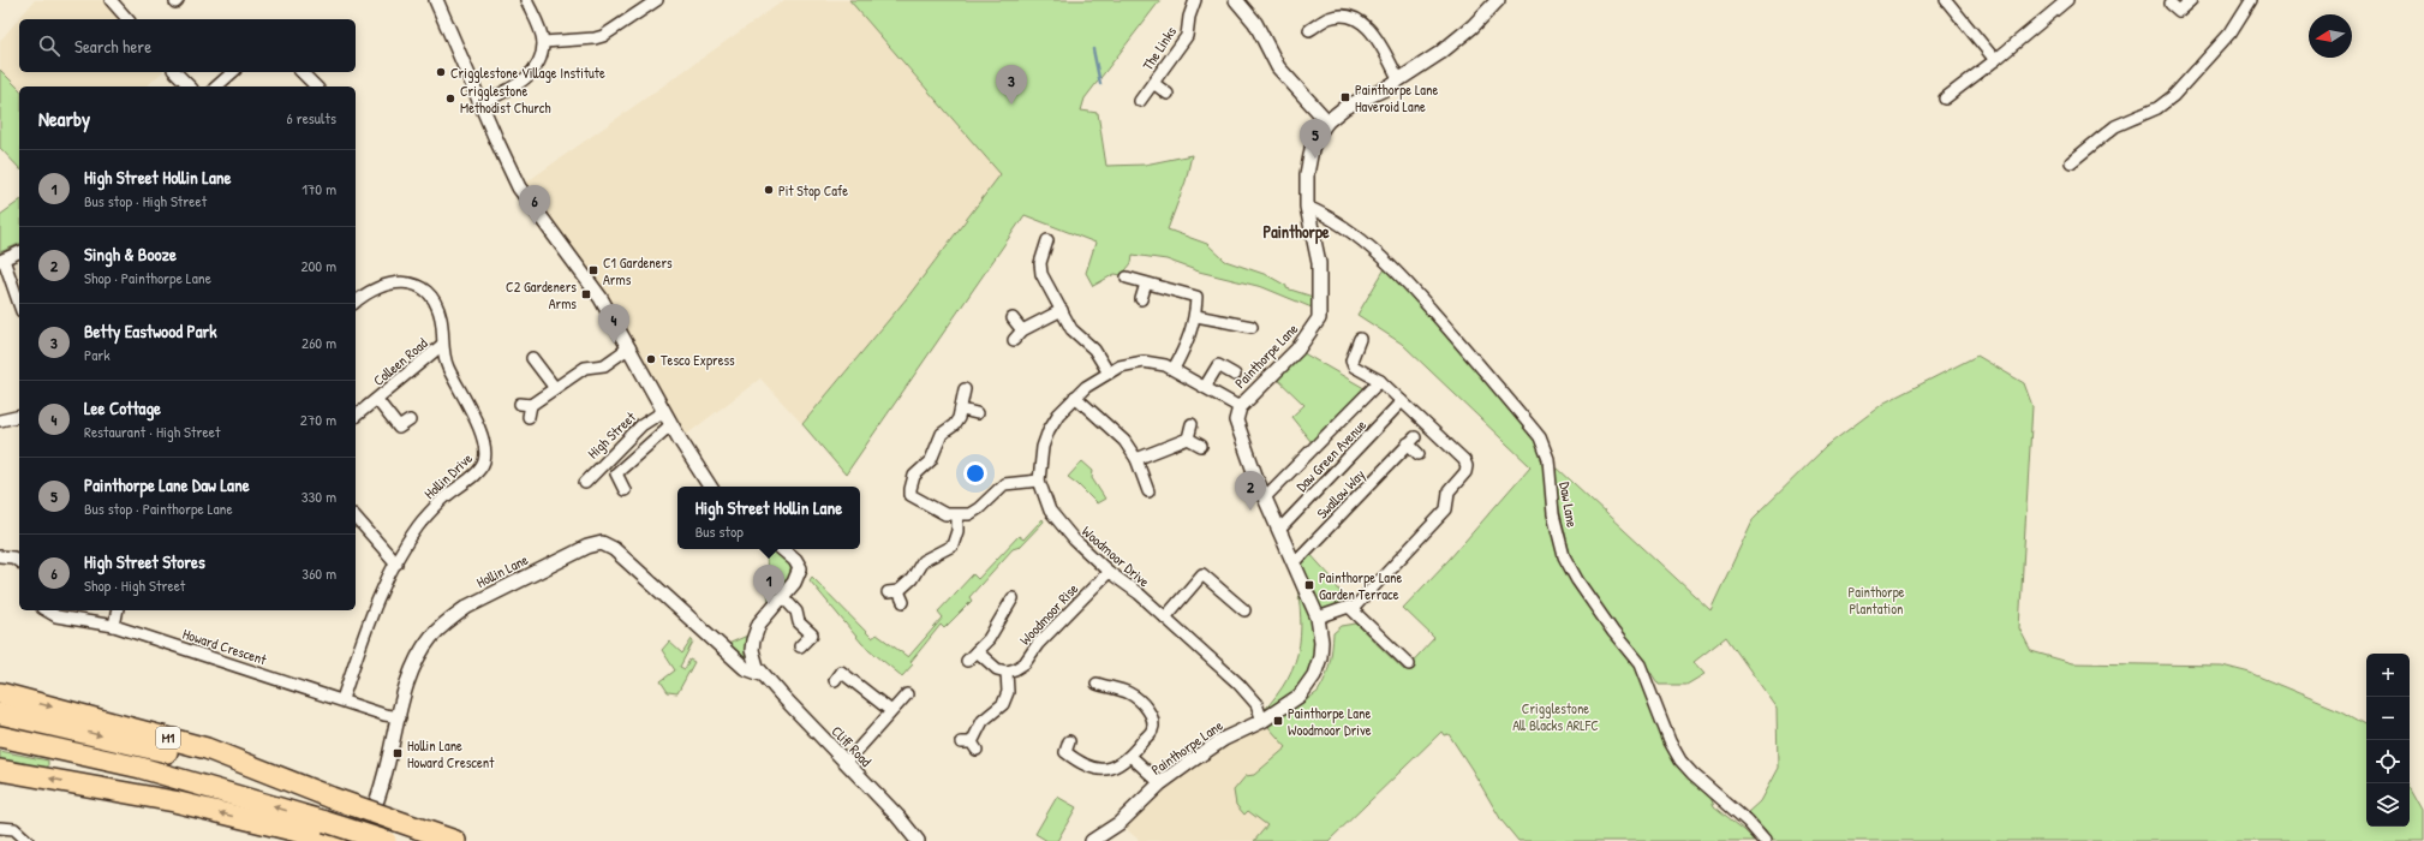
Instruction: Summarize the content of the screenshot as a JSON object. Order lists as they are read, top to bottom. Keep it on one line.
{"streets":{"highway":["M1"],"street":["The Links","Painthorpe Lane","Colleen Road","High Street","Daw Green Avenue","Hollin Drive","Swallow Way","Daw Lane","Woodmoor Drive","Hollin Lane","Woodmoor Rise","Howard Crescent","Cliff Road"]},"crossings":[["Painthorpe Lane","Daw Green Avenue"],["Painthorpe Lane","Swallow Way"],["Painthorpe Lane","Daw Lane"],["Painthorpe Lane","Woodmoor Drive"],["Colleen Road","Hollin Drive"],["Hollin Drive","Howard Crescent"],["Woodmoor Drive","Woodmoor Rise"],["Hollin Lane","Howard Crescent"],["Hollin Lane","Cliff Road"]],"districts":["Painthorpe"],"parks":["Painthorpe Plantation","Crigglestone All Blacks ARLFC"],"places":{"other":["Crigglestone Village Institute","Crigglestone Methodist Church","Pit Stop Cafe","Tesco Express"],"transit":["Painthorpe Lane Haveroid Lane","C1 Gardeners Arms","C2 Gardeners Arms","Painthorpe Lane Garden Terrace","Painthorpe Lane Woodmoor Drive","Hollin Lane Howard Crescent"]},"north":"left","page":{"search":"Search here","pins":["3","5","6","4","2","1"],"heading":["Nearby","6 results"],"list":[{"mark":"1","name":"High Street Hollin Lane","note":"Bus stop · High Street","value":"170 m"},{"mark":"2","name":"Singh & Booze","note":"Shop · Painthorpe Lane","value":"200 m"},{"mark":"3","name":"Betty Eastwood Park","note":"Park","value":"260 m"},{"mark":"4","name":"Lee Cottage","note":"Restaurant · High Street","value":"270 m"},{"mark":"5","name":"Painthorpe Lane Daw Lane","note":"Bus stop · Painthorpe Lane","value":"330 m"},{"mark":"6","name":"High Street Stores","note":"Shop · High Street","value":"360 m"}],"popup":["High Street Hollin Lane","Bus stop"],"map_buttons":["+","−"]}}
